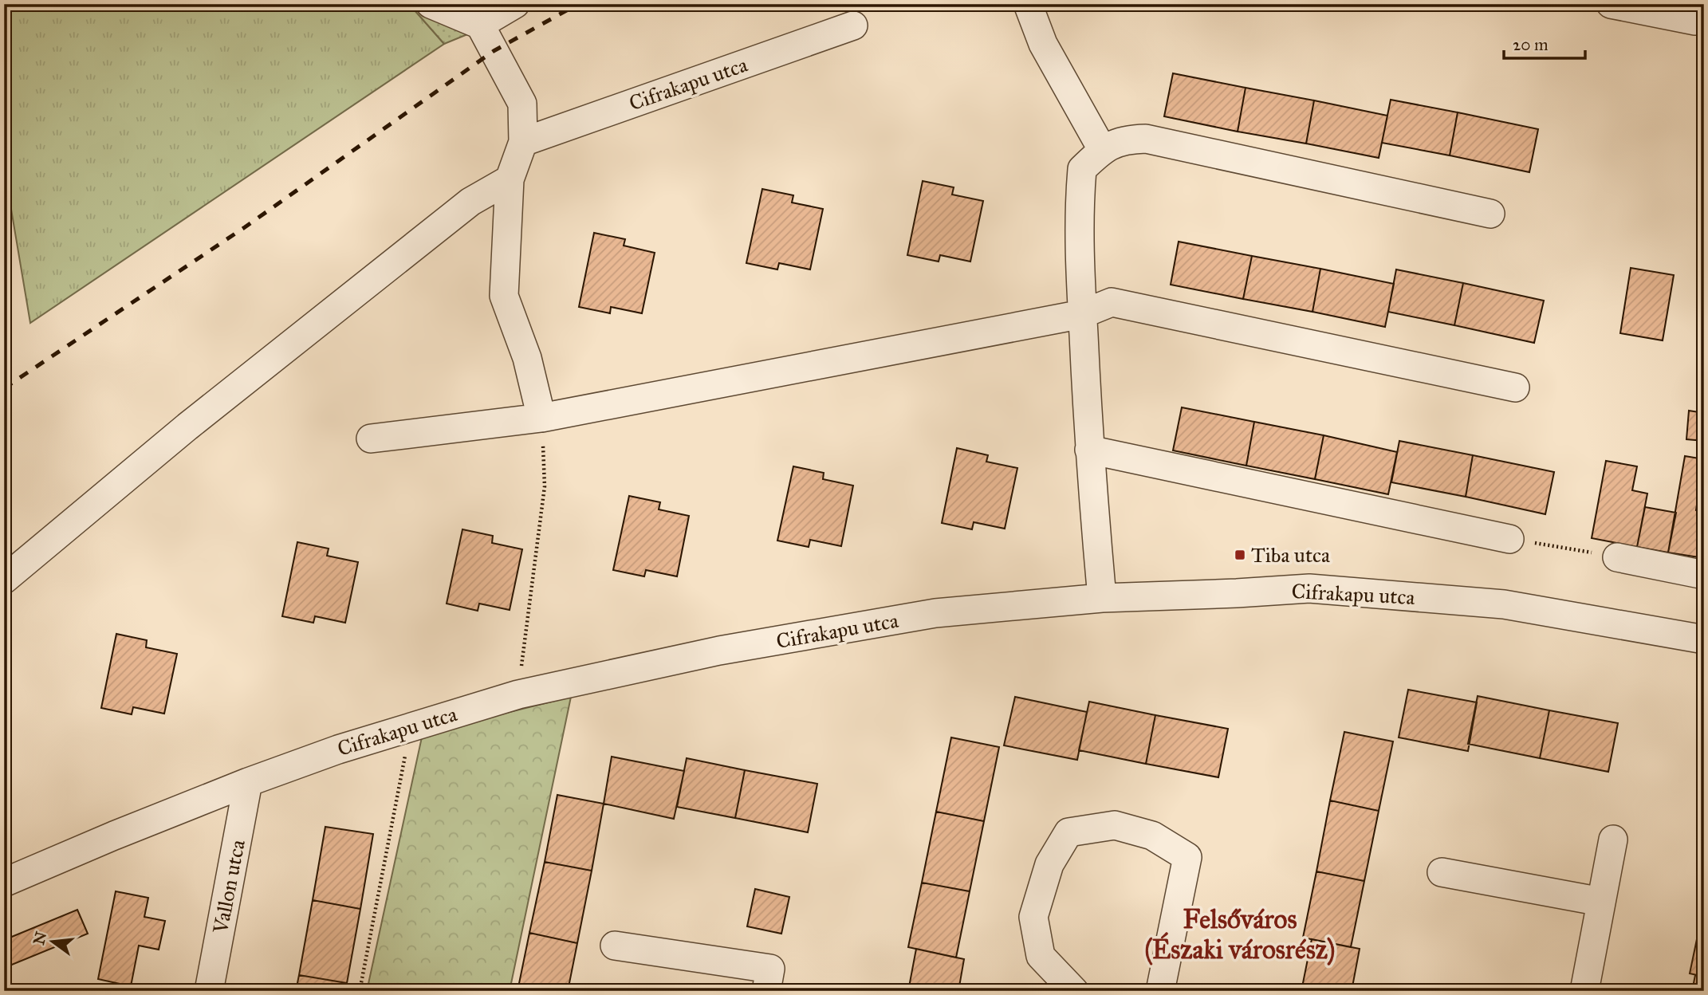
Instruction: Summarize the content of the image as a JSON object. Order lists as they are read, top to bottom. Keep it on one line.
{"streets":{"street":["Cifrakapu utca","Vallon utca"]},"crossings":[["Cifrakapu utca","Vallon utca"]],"districts":["Felsőváros (Északi városrész)"],"places":{"transit":["Tiba utca"]},"scale_bar":"20 m","north":"left"}
